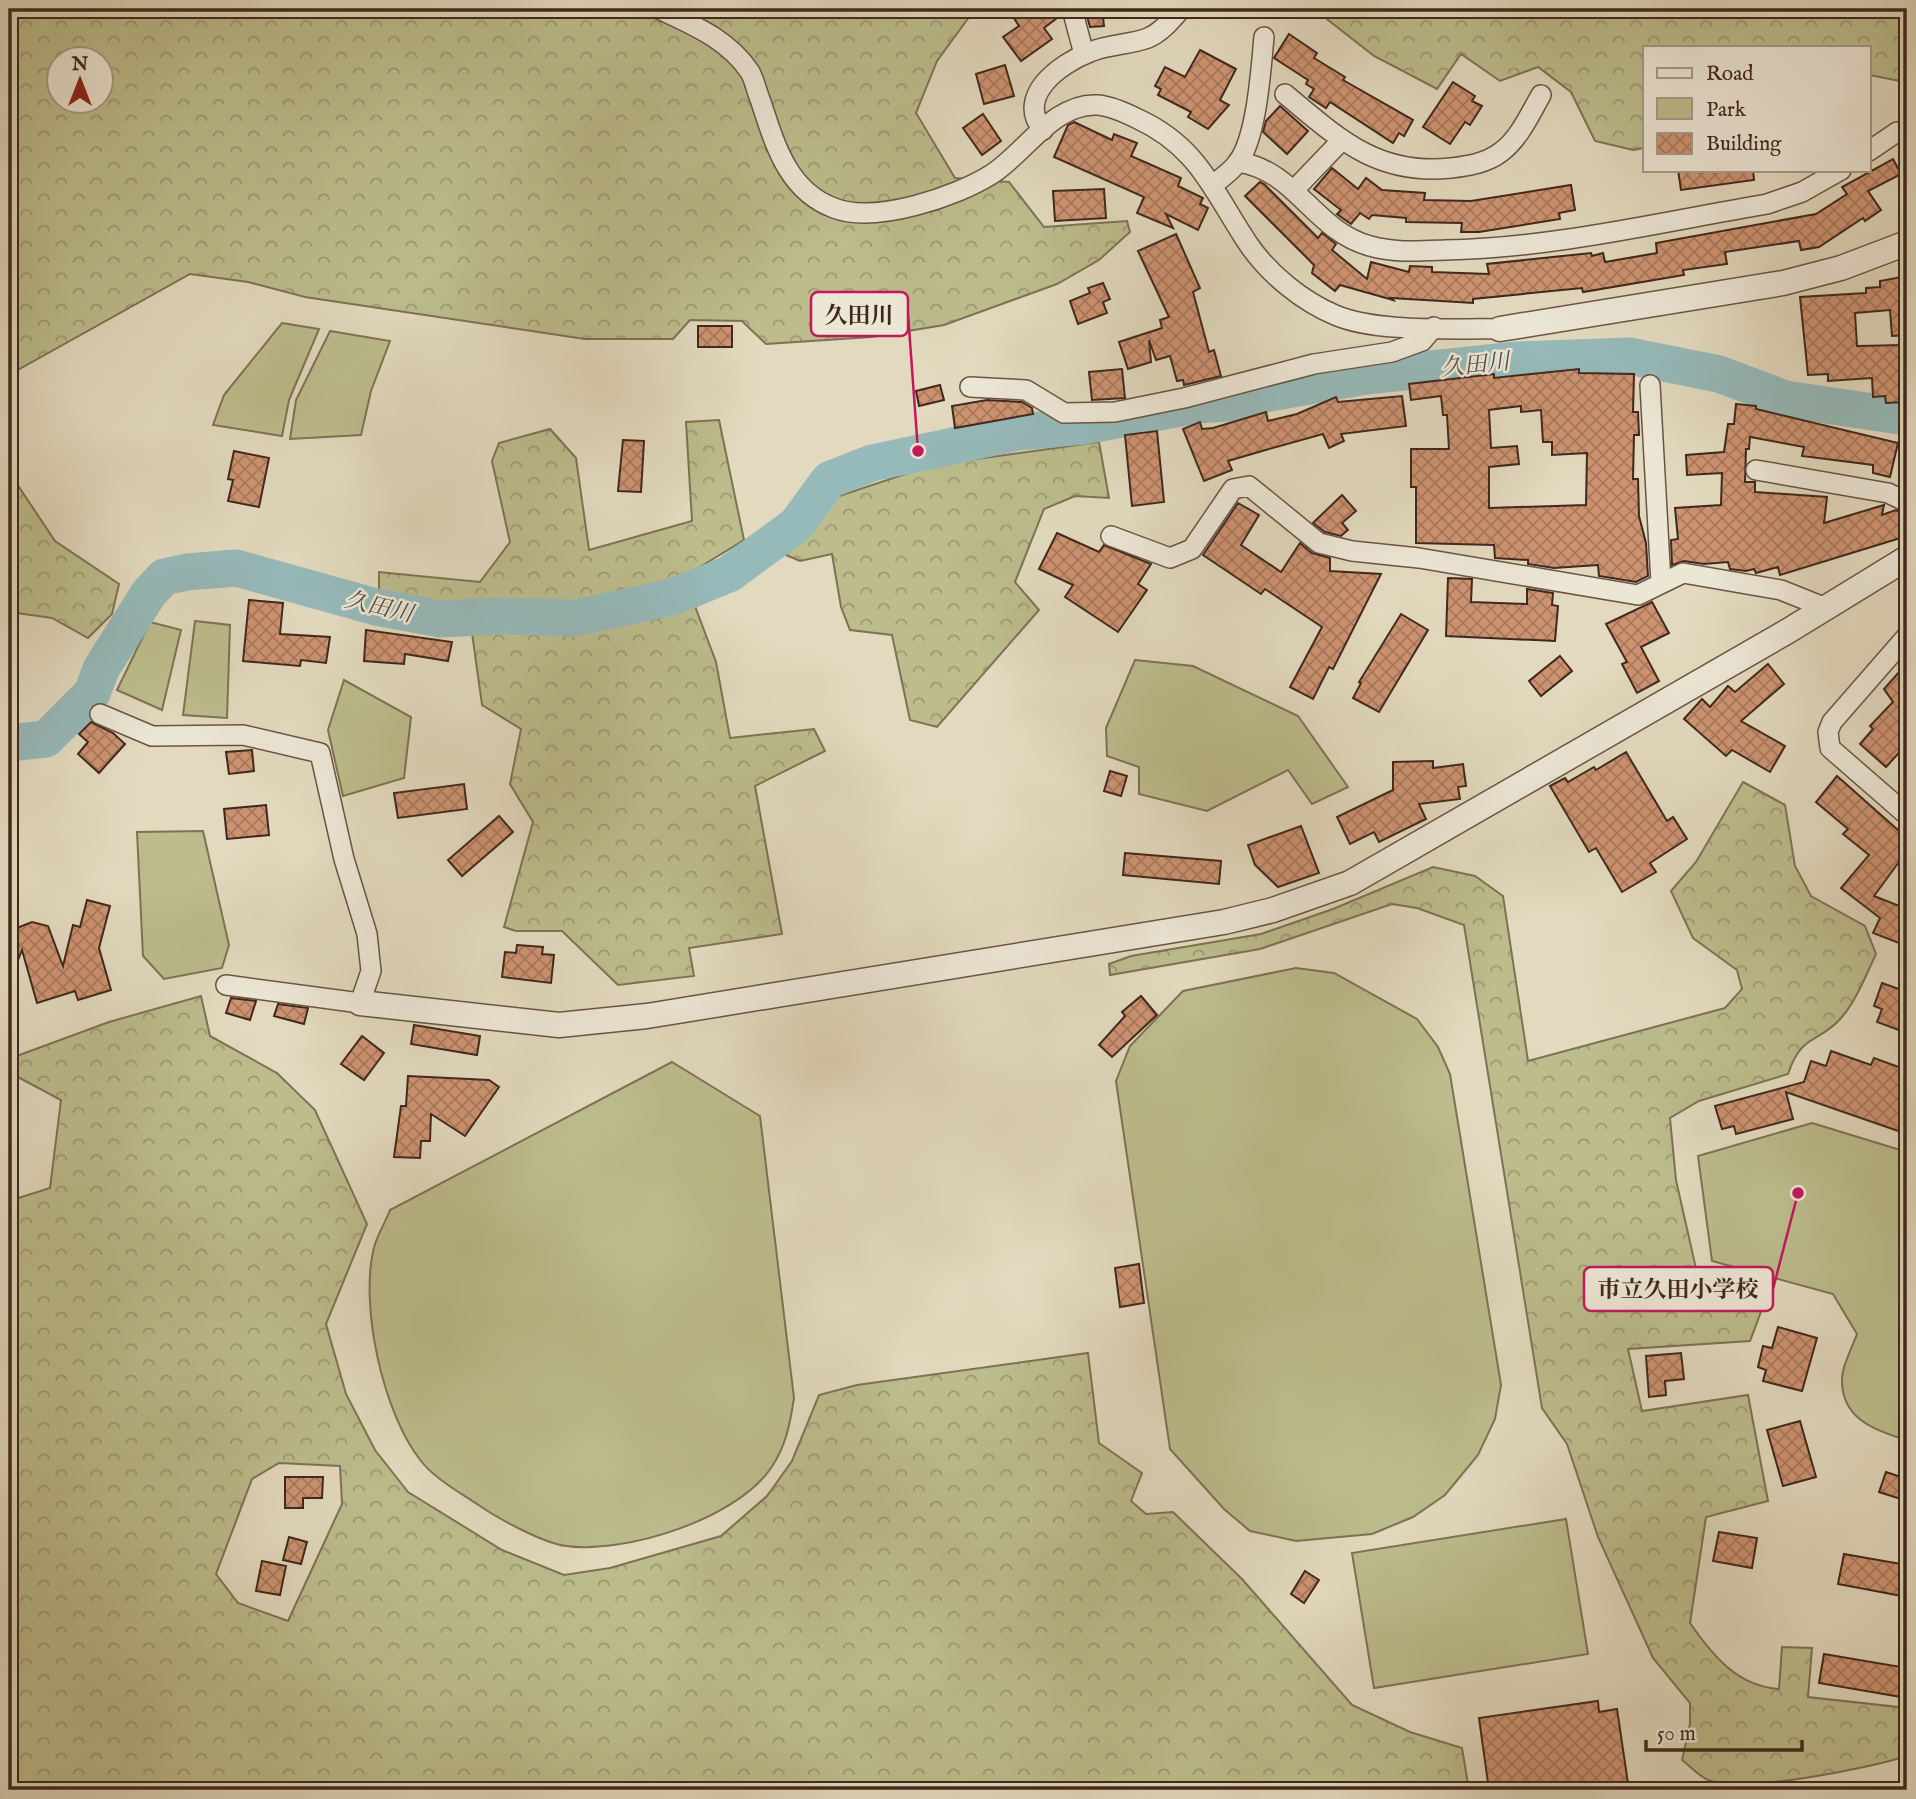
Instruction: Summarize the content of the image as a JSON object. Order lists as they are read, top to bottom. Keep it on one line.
{"water":["久田川"],"places":["久田川","市立久田小学校"],"legend":["Road","Park","Building"],"scale_bar":"50 m","north":"top"}
